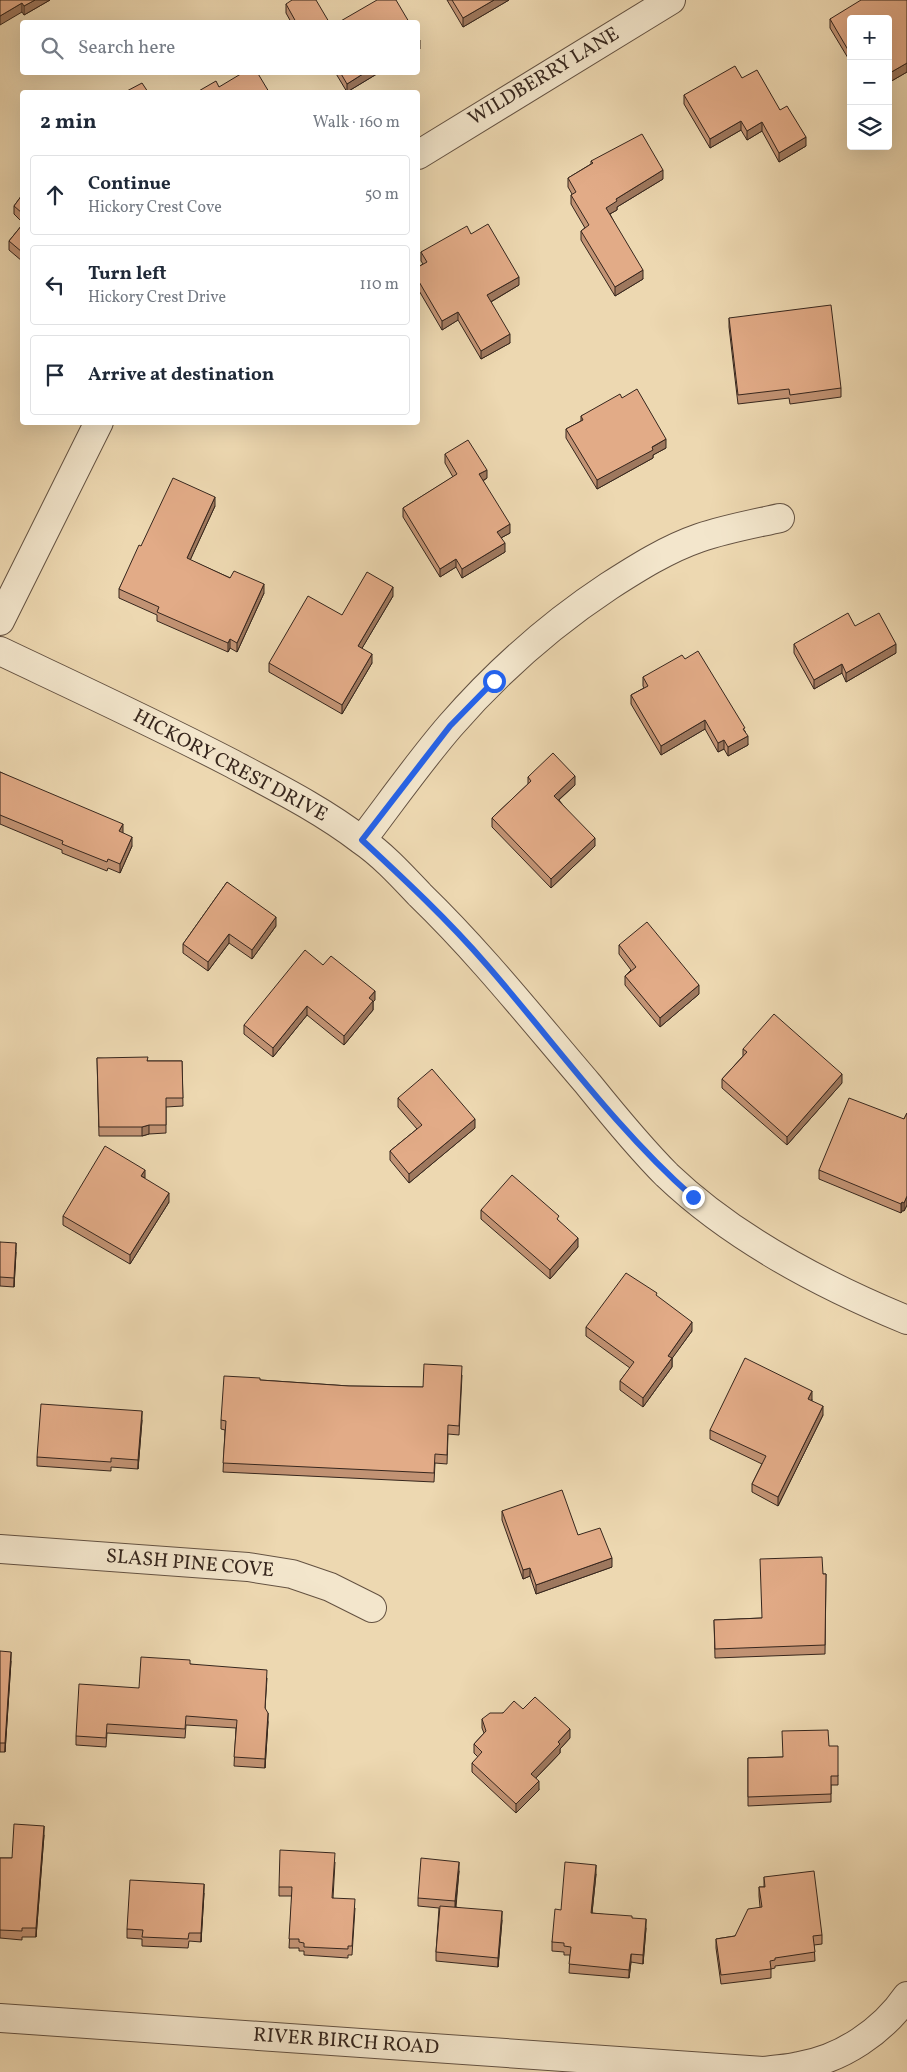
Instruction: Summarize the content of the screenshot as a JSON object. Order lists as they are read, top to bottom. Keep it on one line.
{"streets":{"street":["WILDBERRY LANE","HICKORY CREST DRIVE","SLASH PINE COVE","RIVER BIRCH ROAD"]},"page":{"map_buttons":["+","−"],"search":"Search here","heading":["2 min","Walk · 160 m"],"list":[["Continue","Hickory Crest Cove","50 m"],["Turn left","Hickory Crest Drive","110 m"],"Arrive at destination"]}}
